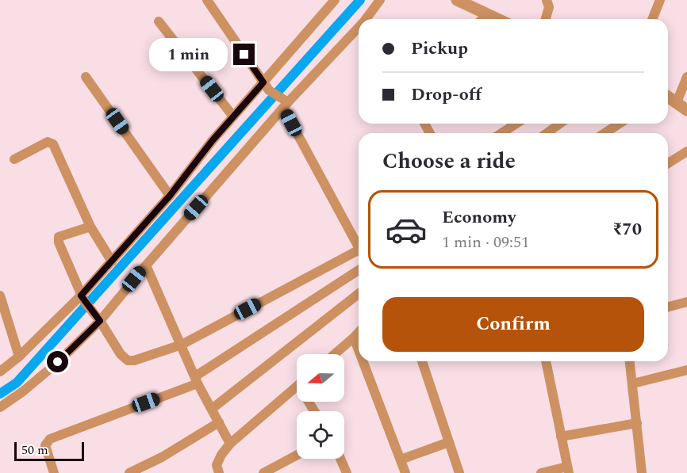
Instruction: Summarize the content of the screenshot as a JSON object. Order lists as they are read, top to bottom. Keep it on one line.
{"scale_bar":"50 m","north":"left","page":{"banner":["Pickup","Drop-off"],"bubble":"1 min","heading":"Choose a ride","list":[{"name":"Economy","note":"1 min · 09:51","value":"₹70"}],"buttons":"Confirm","scale":"50 m"}}
